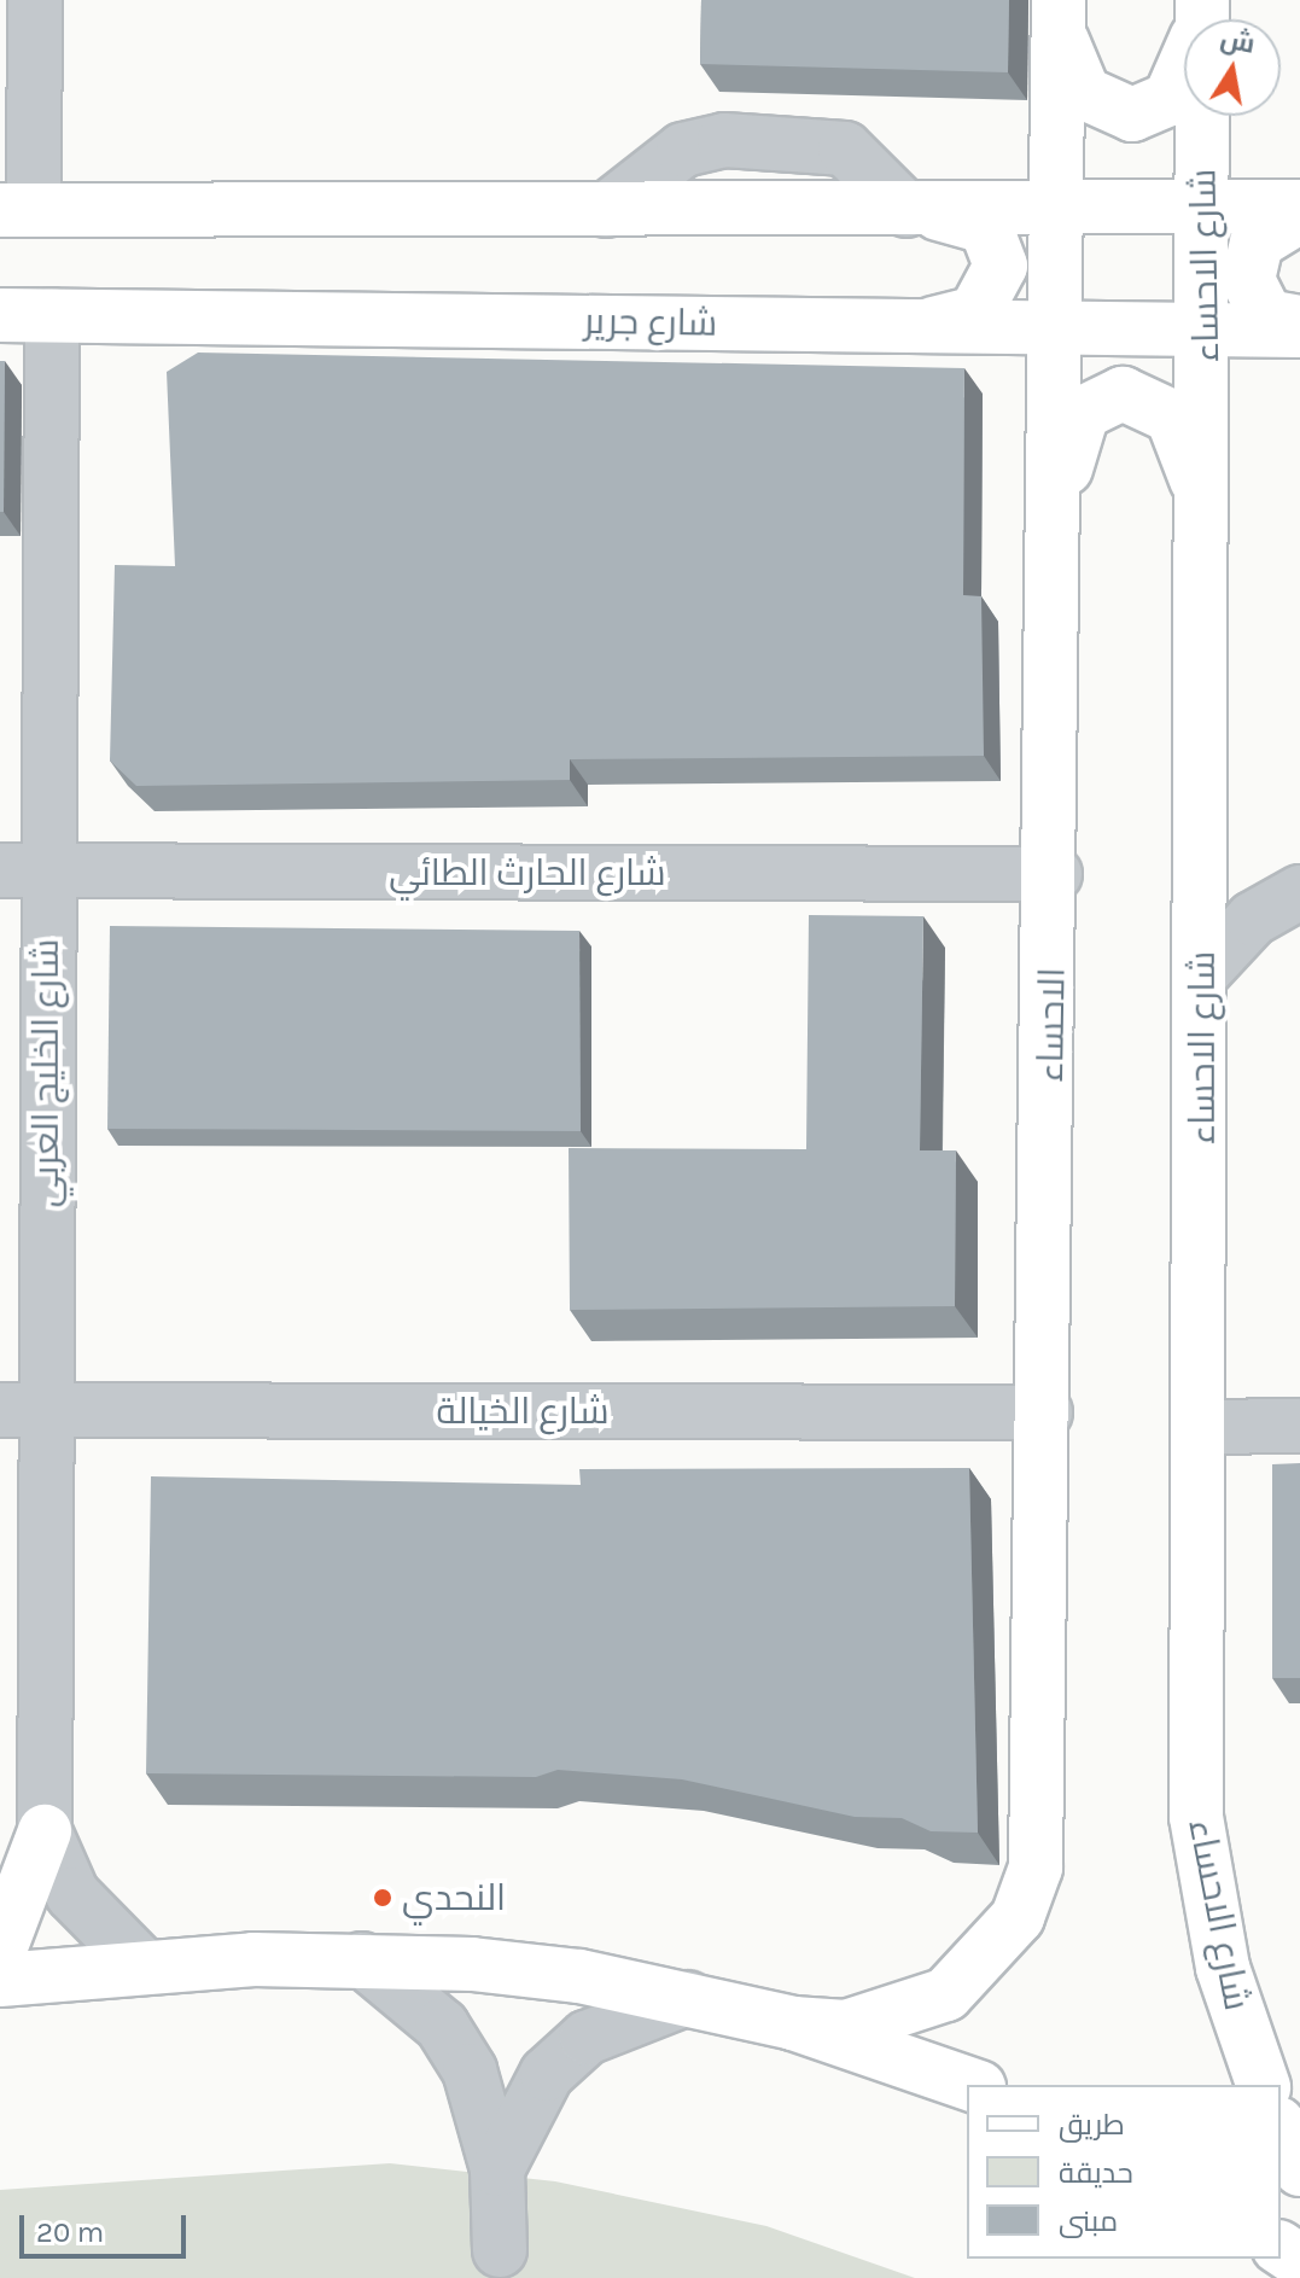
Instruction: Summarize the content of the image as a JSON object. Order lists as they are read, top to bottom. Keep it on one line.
{"streets":{"main road":["شارع الاحساء","شارع جرير","الاحساء"],"street":["شارع الحارث الطائي","شارع الخليج العربي","شارع الخيالة"]},"crossings":[["شارع الاحساء","شارع جرير"],["شارع جرير","الاحساء"],["شارع جرير","شارع الخليج العربي"],["شارع الحارث الطائي","الاحساء"],["شارع الحارث الطائي","شارع الخليج العربي"],["الاحساء","شارع الخيالة"],["شارع الخليج العربي","شارع الخيالة"]],"places":["النحدي"],"legend":["طريق","حديقة","مبنى"],"scale_bar":"20 m","north":"top"}
